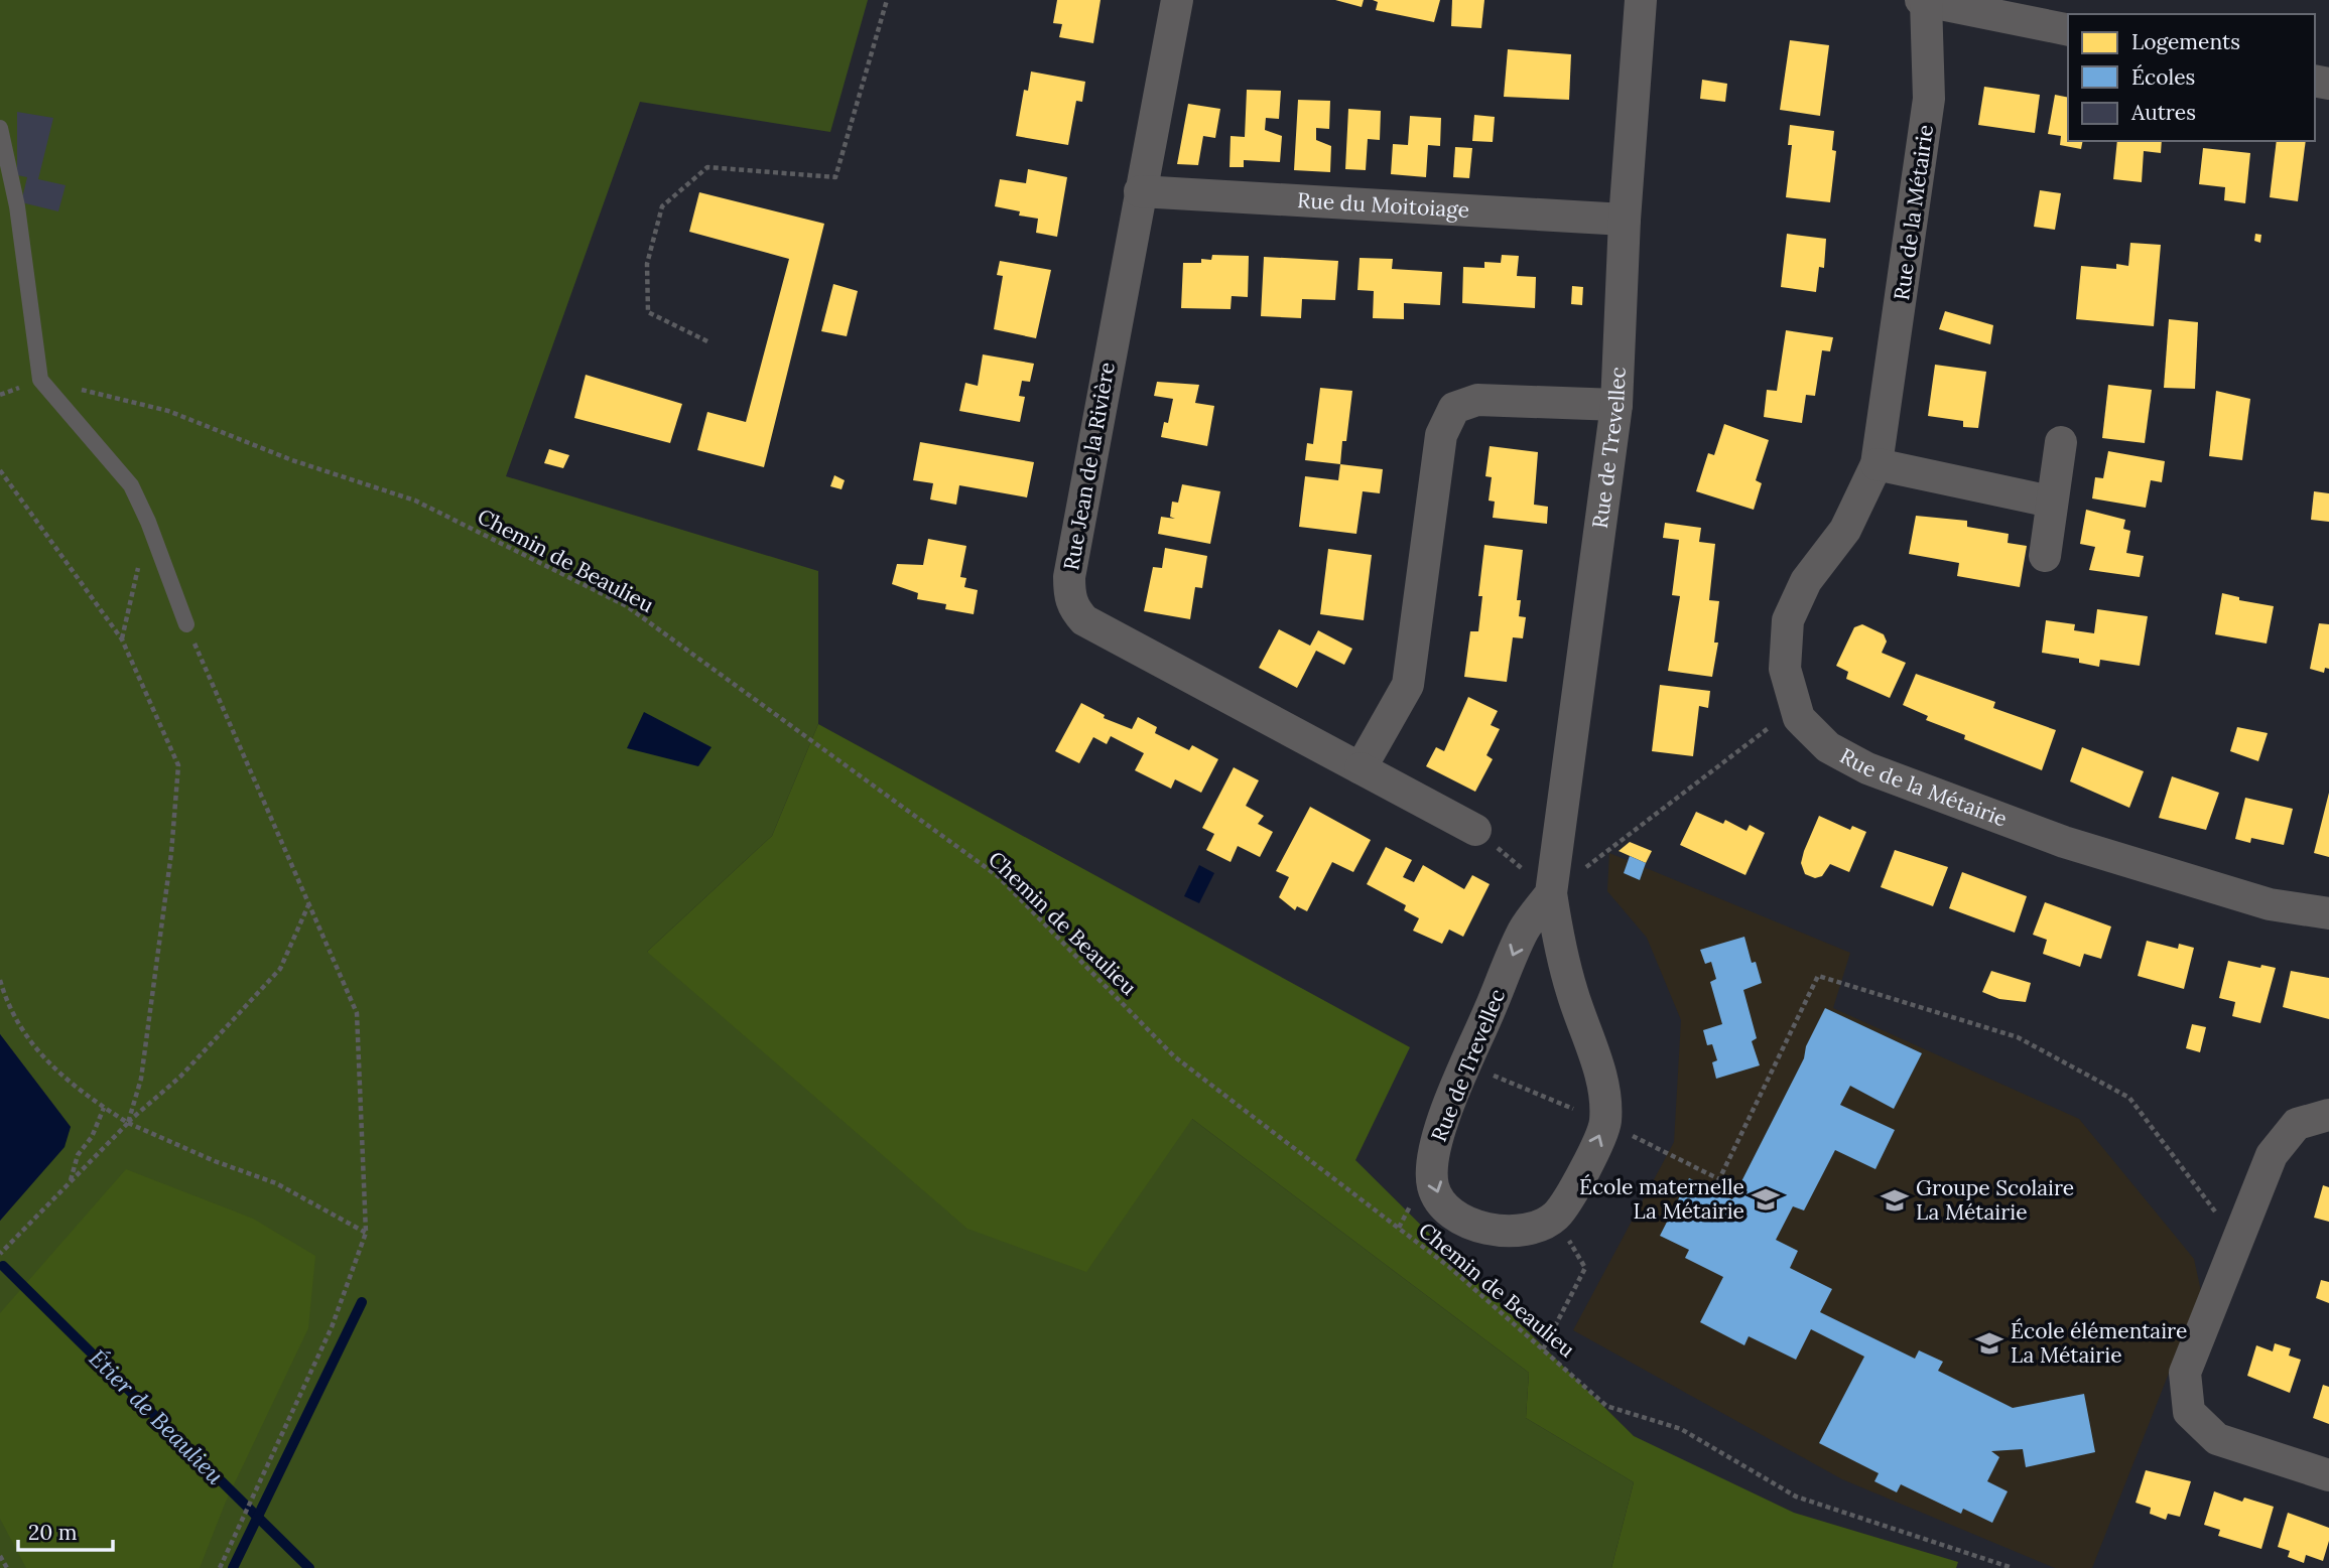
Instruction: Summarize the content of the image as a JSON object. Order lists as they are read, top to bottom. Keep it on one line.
{"streets":{"street":["Rue du Moitoiage","Rue de la Métairie","Rue de Trevellec","Rue Jean de la Rivière"],"path":["Chemin de Beaulieu"]},"crossings":[["Rue du Moitoiage","Rue de Trevellec"],["Rue du Moitoiage","Rue Jean de la Rivière"]],"water":["Étier de Beaulieu"],"places":{"school or university":["École maternelle La Métairie","Groupe Scolaire La Métairie","École élémentaire La Métairie"]},"legend":["Logements","Écoles","Autres"],"scale_bar":"20 m"}
